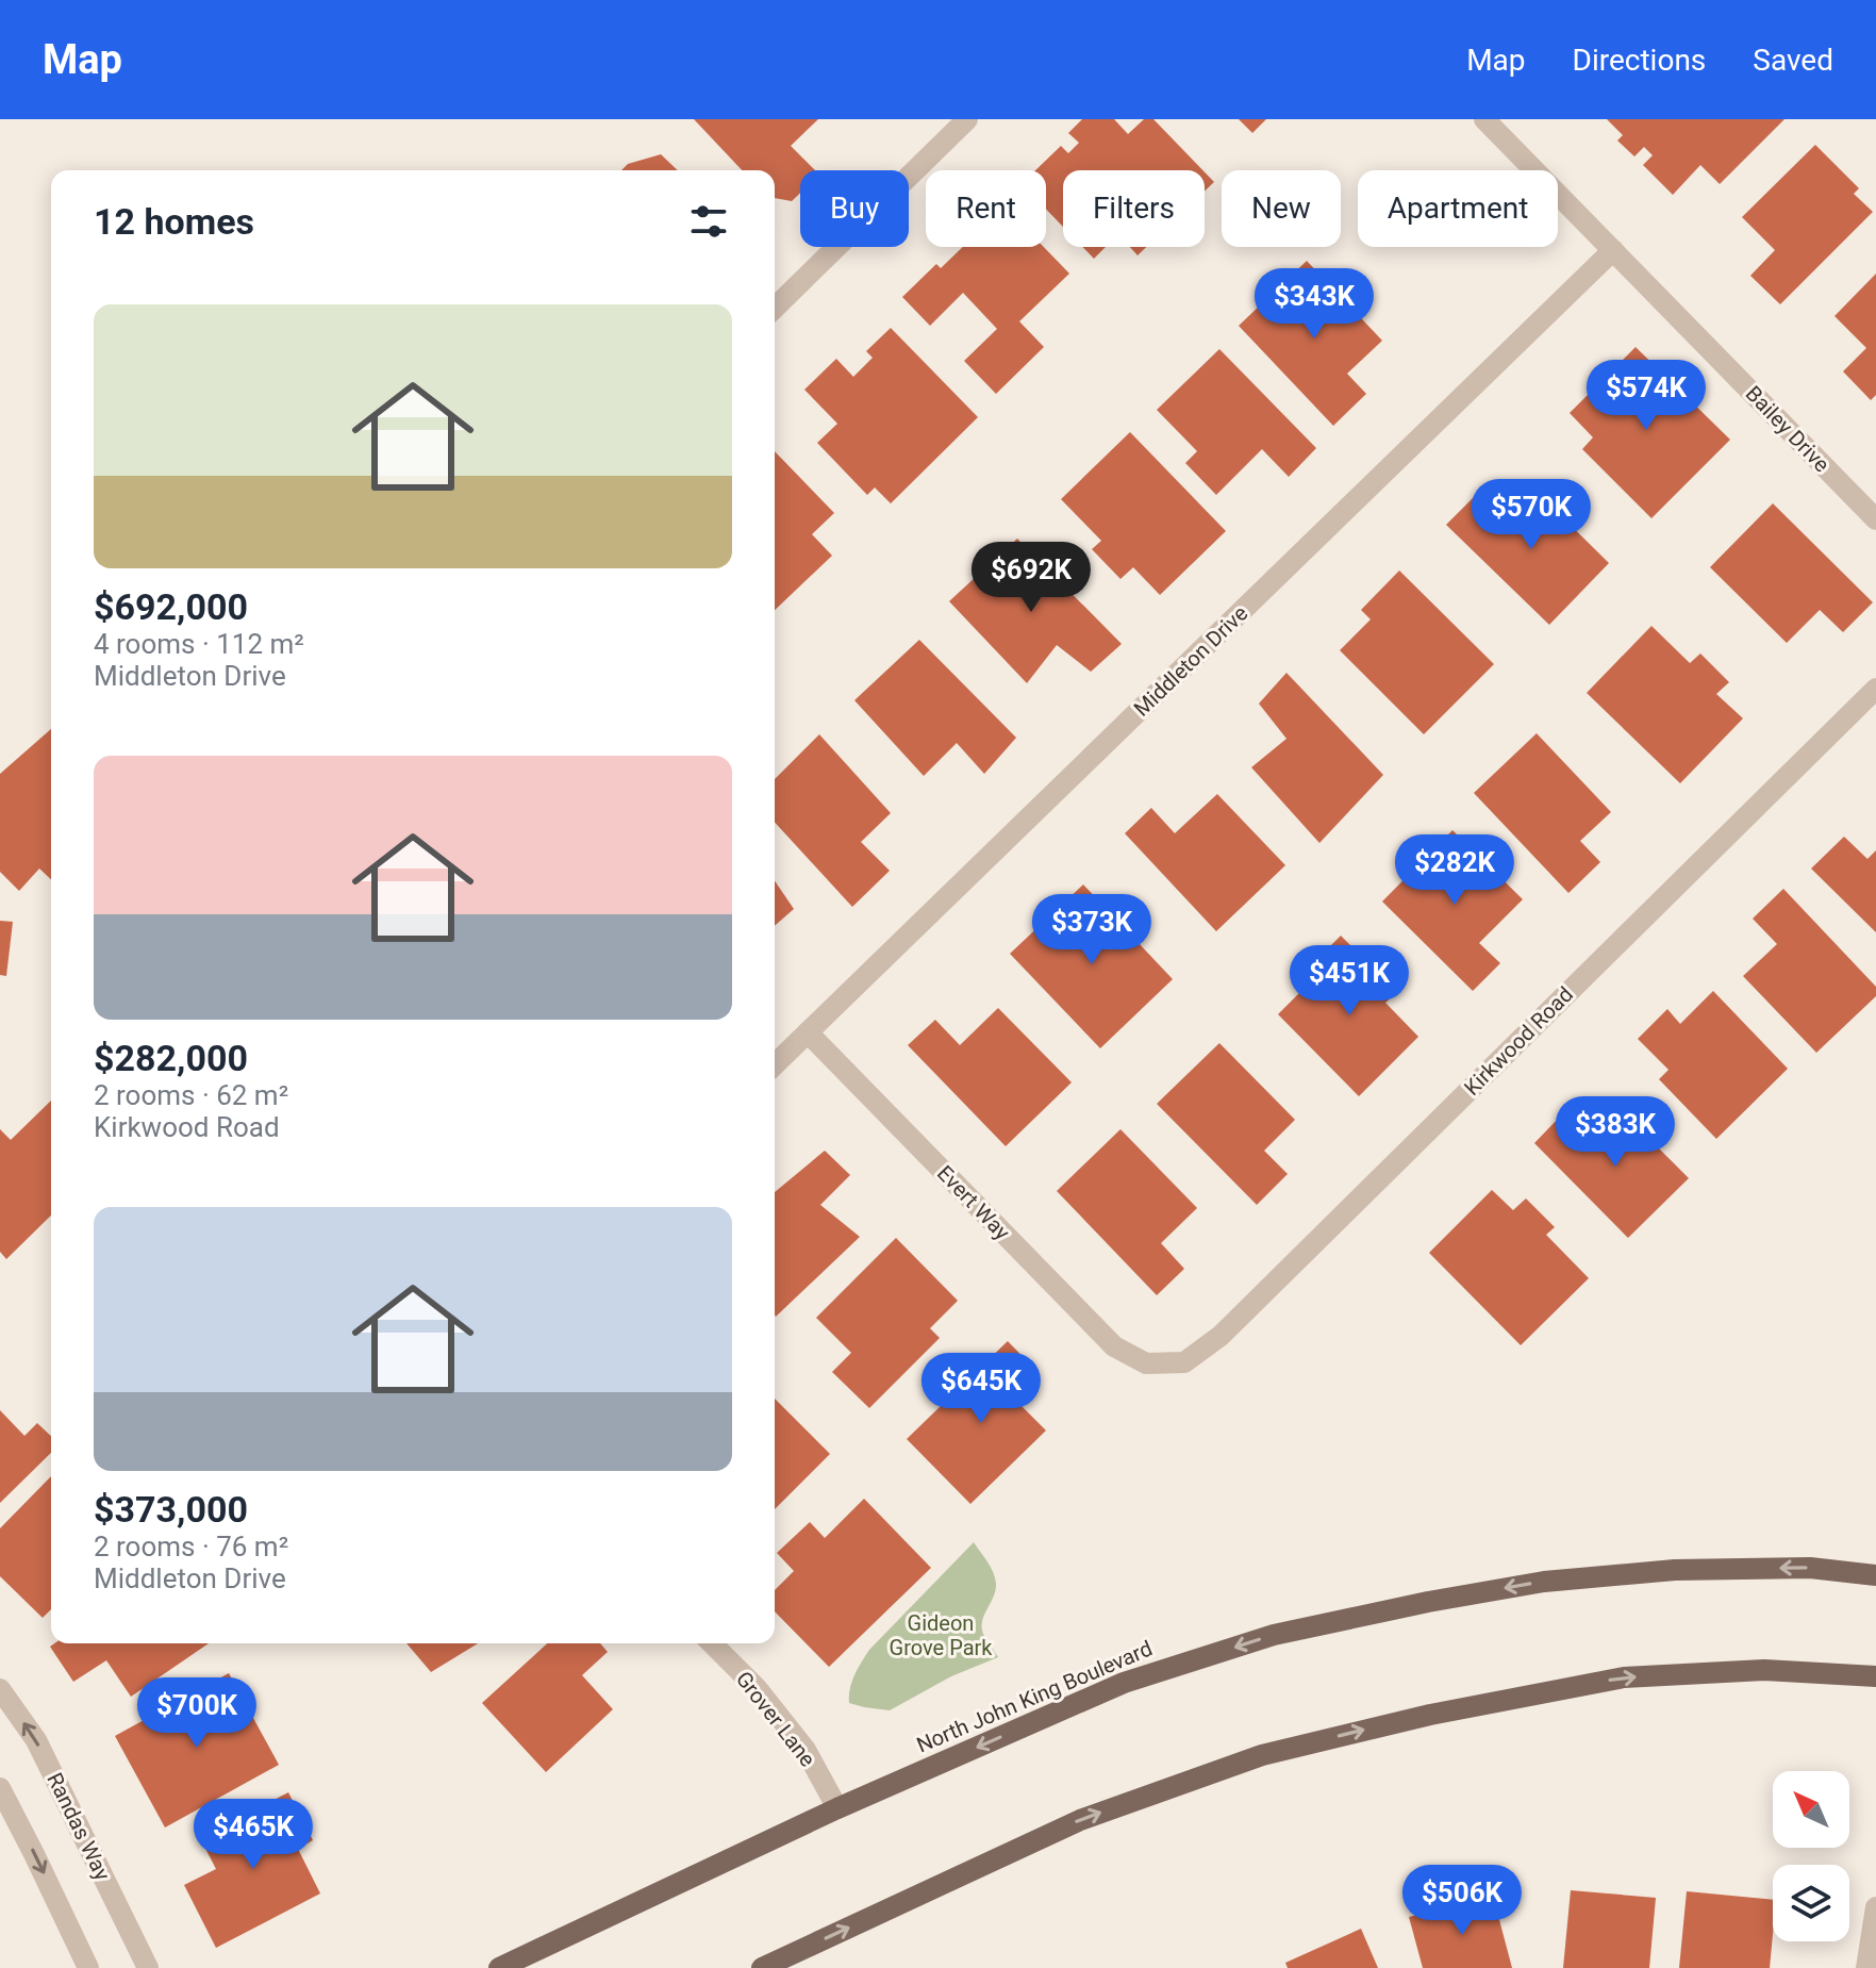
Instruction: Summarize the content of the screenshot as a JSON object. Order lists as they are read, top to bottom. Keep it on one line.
{"streets":{"main road":["North John King Boulevard"],"street":["Bailey Drive","Middleton Drive","Kirkwood Road","Evert Way","Grover Lane","Randas Way"]},"crossings":[["Bailey Drive","Middleton Drive"],["Middleton Drive","Evert Way"],["Kirkwood Road","Evert Way"],["North John King Boulevard","Grover Lane"]],"parks":["Gideon Grove Park"],"north":"top left","page":{"header":"Map","nav":["Map","Directions","Saved"],"chip":["Buy","Rent","Filters","New","Apartment"],"heading":"12 homes","price":["$343K","$574K","$570K","$692K","$282K","$373K","$451K","$383K","$645K","$700K","$465K","$506K"],"list":[{"name":"$692,000","note":"4 rooms · 112 m² · Middleton Drive"},{"name":"$282,000","note":"2 rooms · 62 m² · Kirkwood Road"},{"name":"$373,000","note":"2 rooms · 76 m² · Middleton Drive"}]}}
